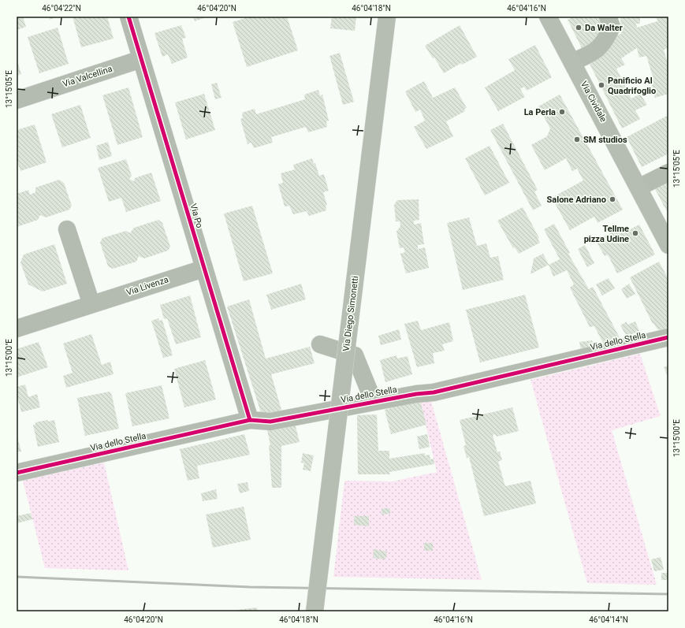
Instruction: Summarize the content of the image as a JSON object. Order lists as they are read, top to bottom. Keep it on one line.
{"streets":{"main road":["Via Cividale","Via Diego Simonetti"],"street":["Via Valcellina","Via Po","Via Livenza","Via dello Stella"]},"crossings":[["Via Valcellina","Via Po"],["Via Po","Via Livenza"],["Via Po","Via dello Stella"]],"places":["Da Walter","Panificio Al Quadrifoglio","La Perla","SM studios","Salone Adriano","Tellme pizza Udine"],"coordinates":["46°04'22\"N","46°04'20\"N","46°04'18\"N","46°04'16\"N","13°15'05\"E","13°15'00\"E","46°04'14\"N"]}
